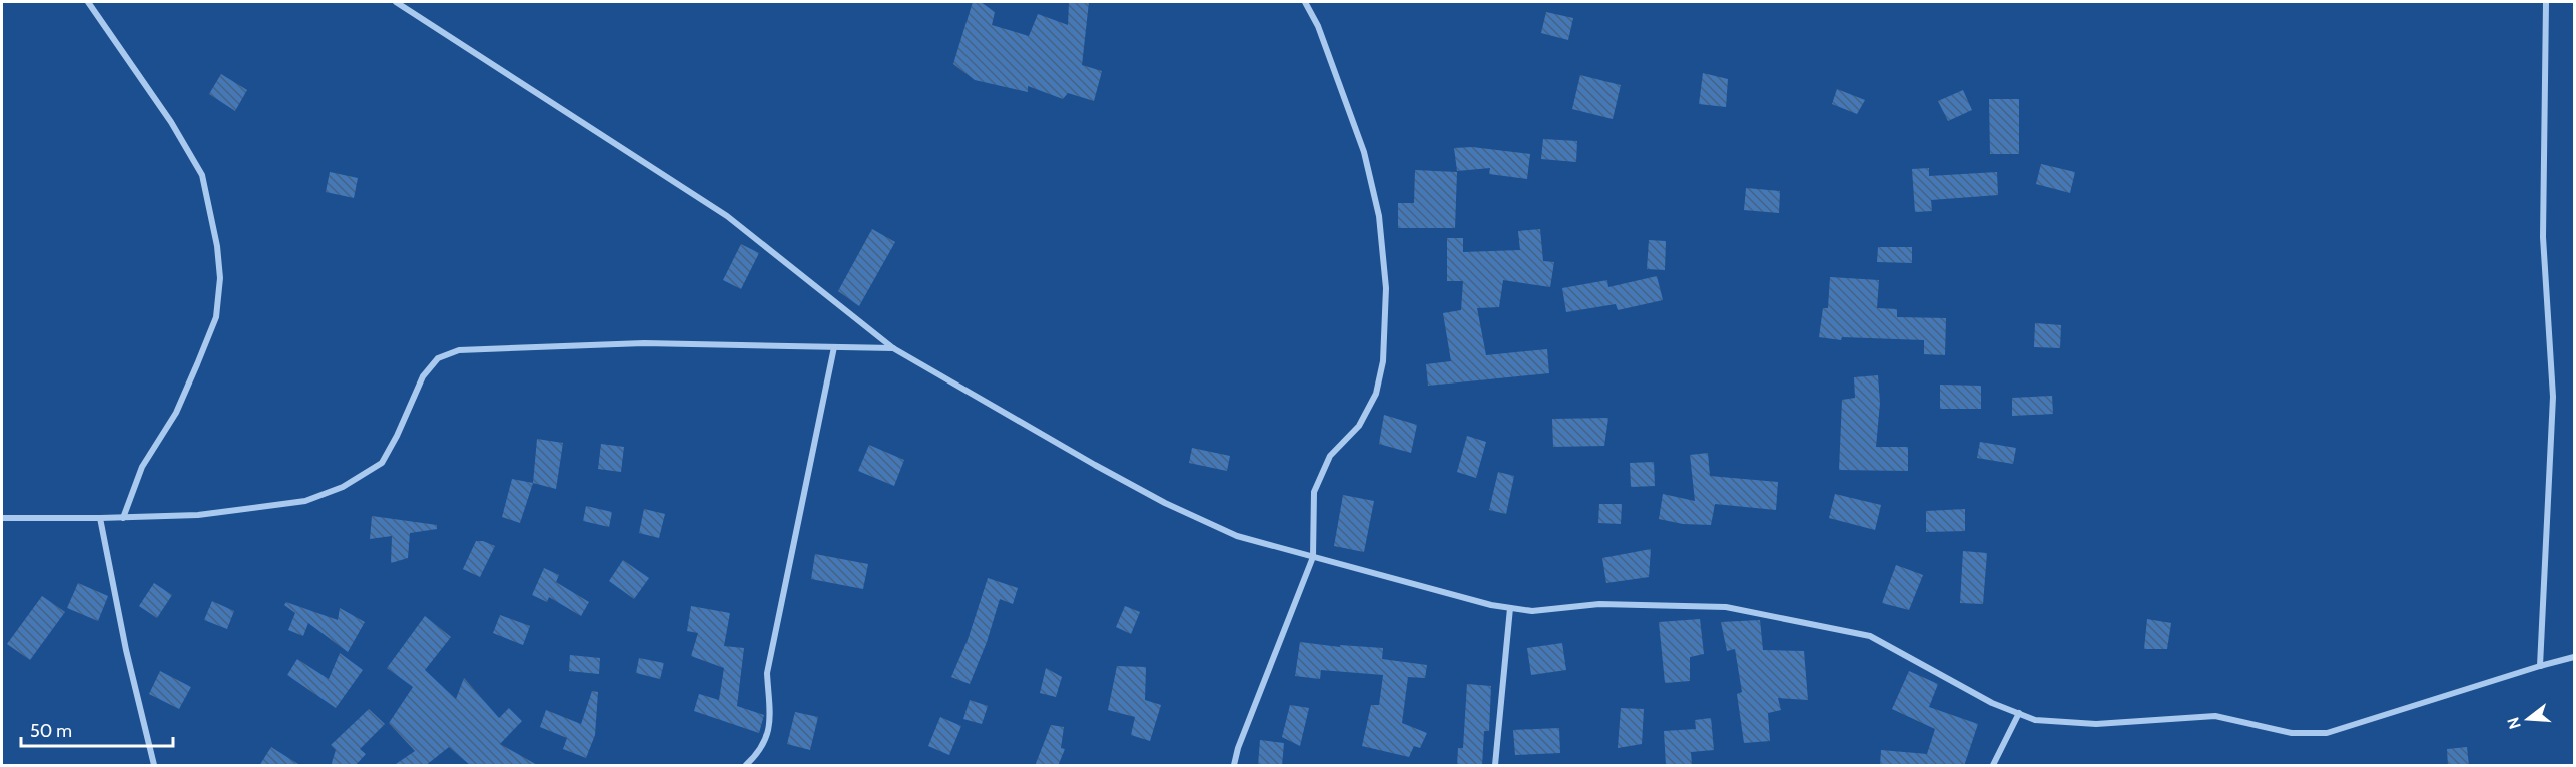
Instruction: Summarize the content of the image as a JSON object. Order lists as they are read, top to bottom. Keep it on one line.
{"scale_bar":"50 m","north":"left"}
